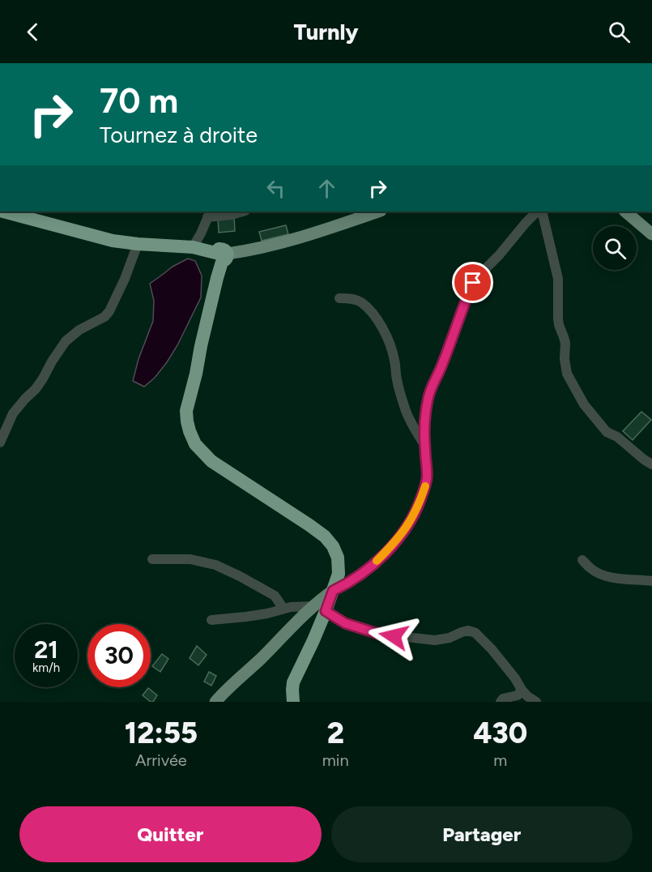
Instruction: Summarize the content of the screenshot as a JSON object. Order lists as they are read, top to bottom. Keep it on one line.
{"page":{"header":"Turnly","turn":["70 m","Tournez à droite"],"speed":"21 km/h","limit":"30","eta":["12:55","Arrivée","2","min","430","m"],"buttons":["Quitter","Partager"]}}
